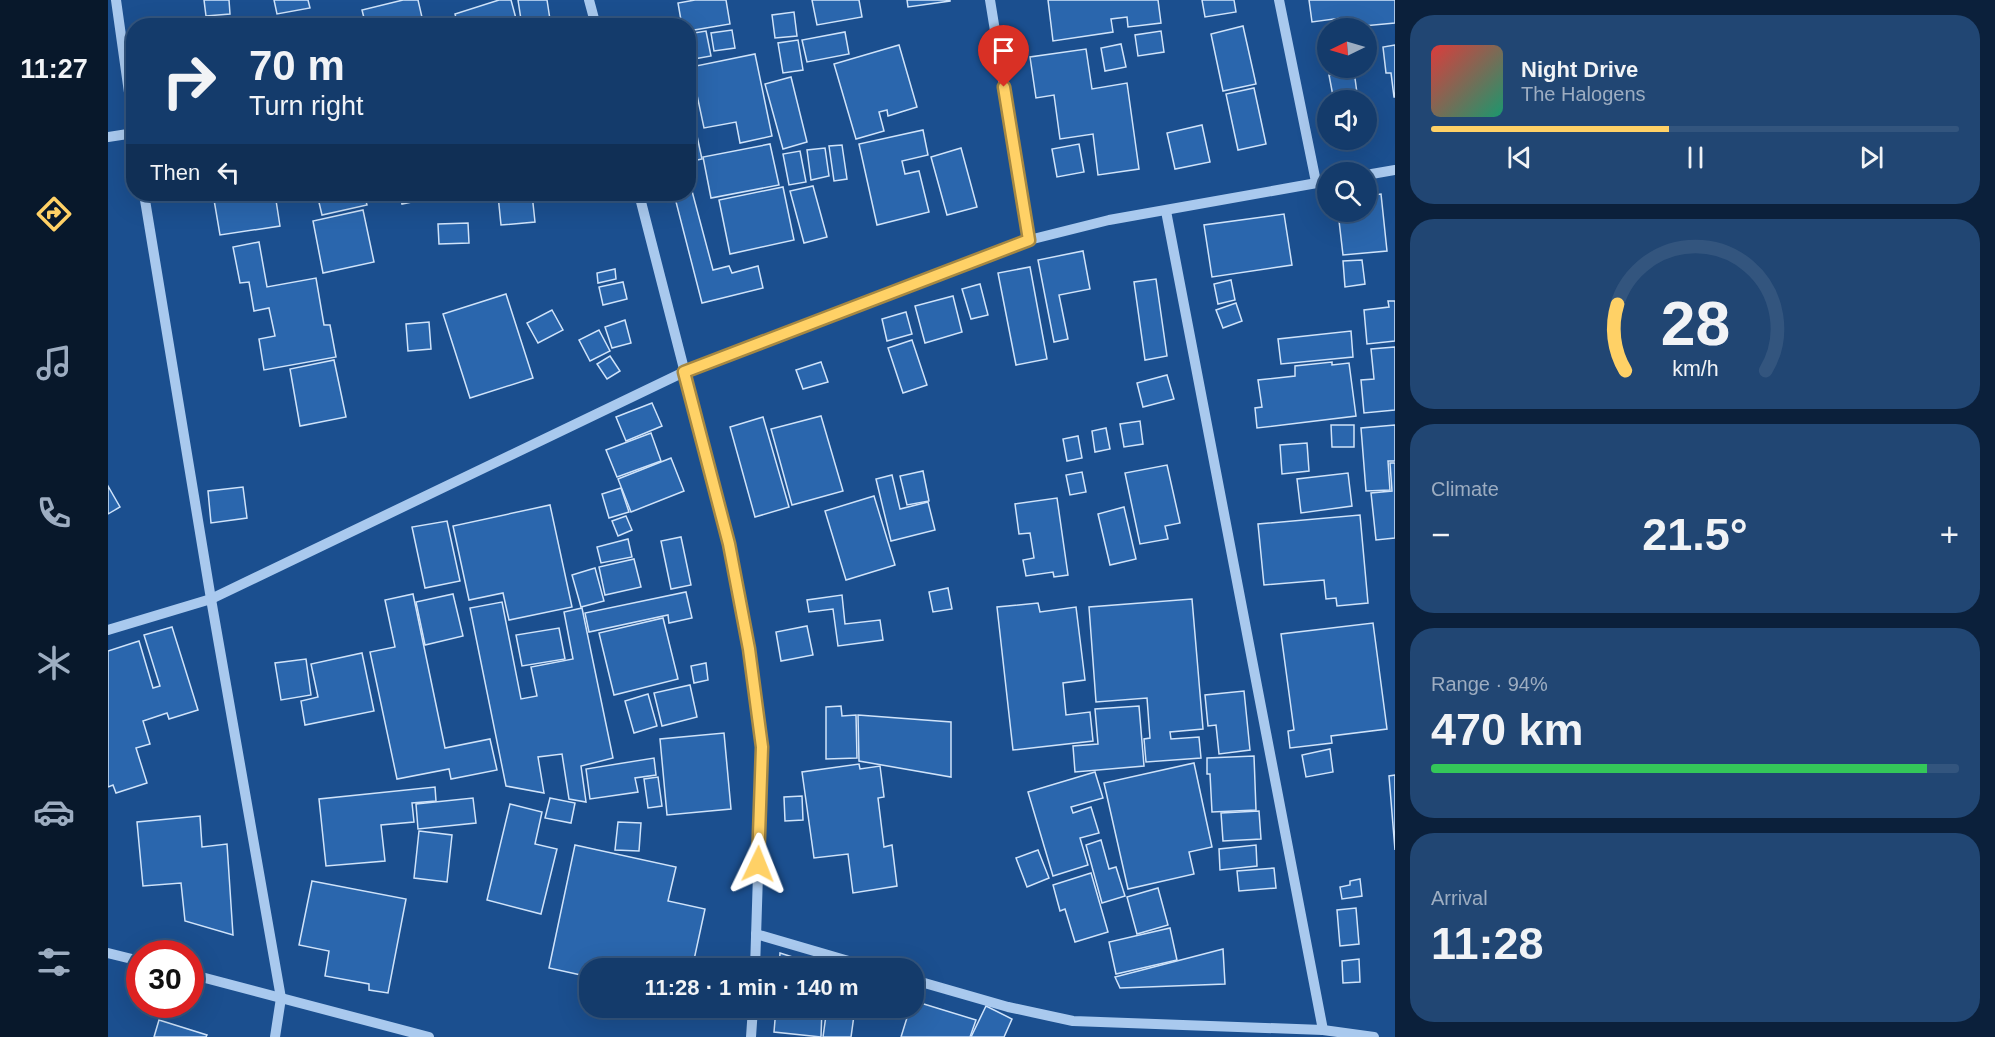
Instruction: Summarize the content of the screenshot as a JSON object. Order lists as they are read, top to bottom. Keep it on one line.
{"north":"left","page":{"tabs":"11:27","turn":["70 m","Turn right"],"song":["Night Drive","The Halogens"],"then":"Then","tile":["Climate",["Range · 94%","470 km"],["Arrival","11:28"]],"heat":["−","21.5°","+"],"limit":"30","trip":"11:28 · 1 min · 140 m","gauge":["28","km/h"]}}
